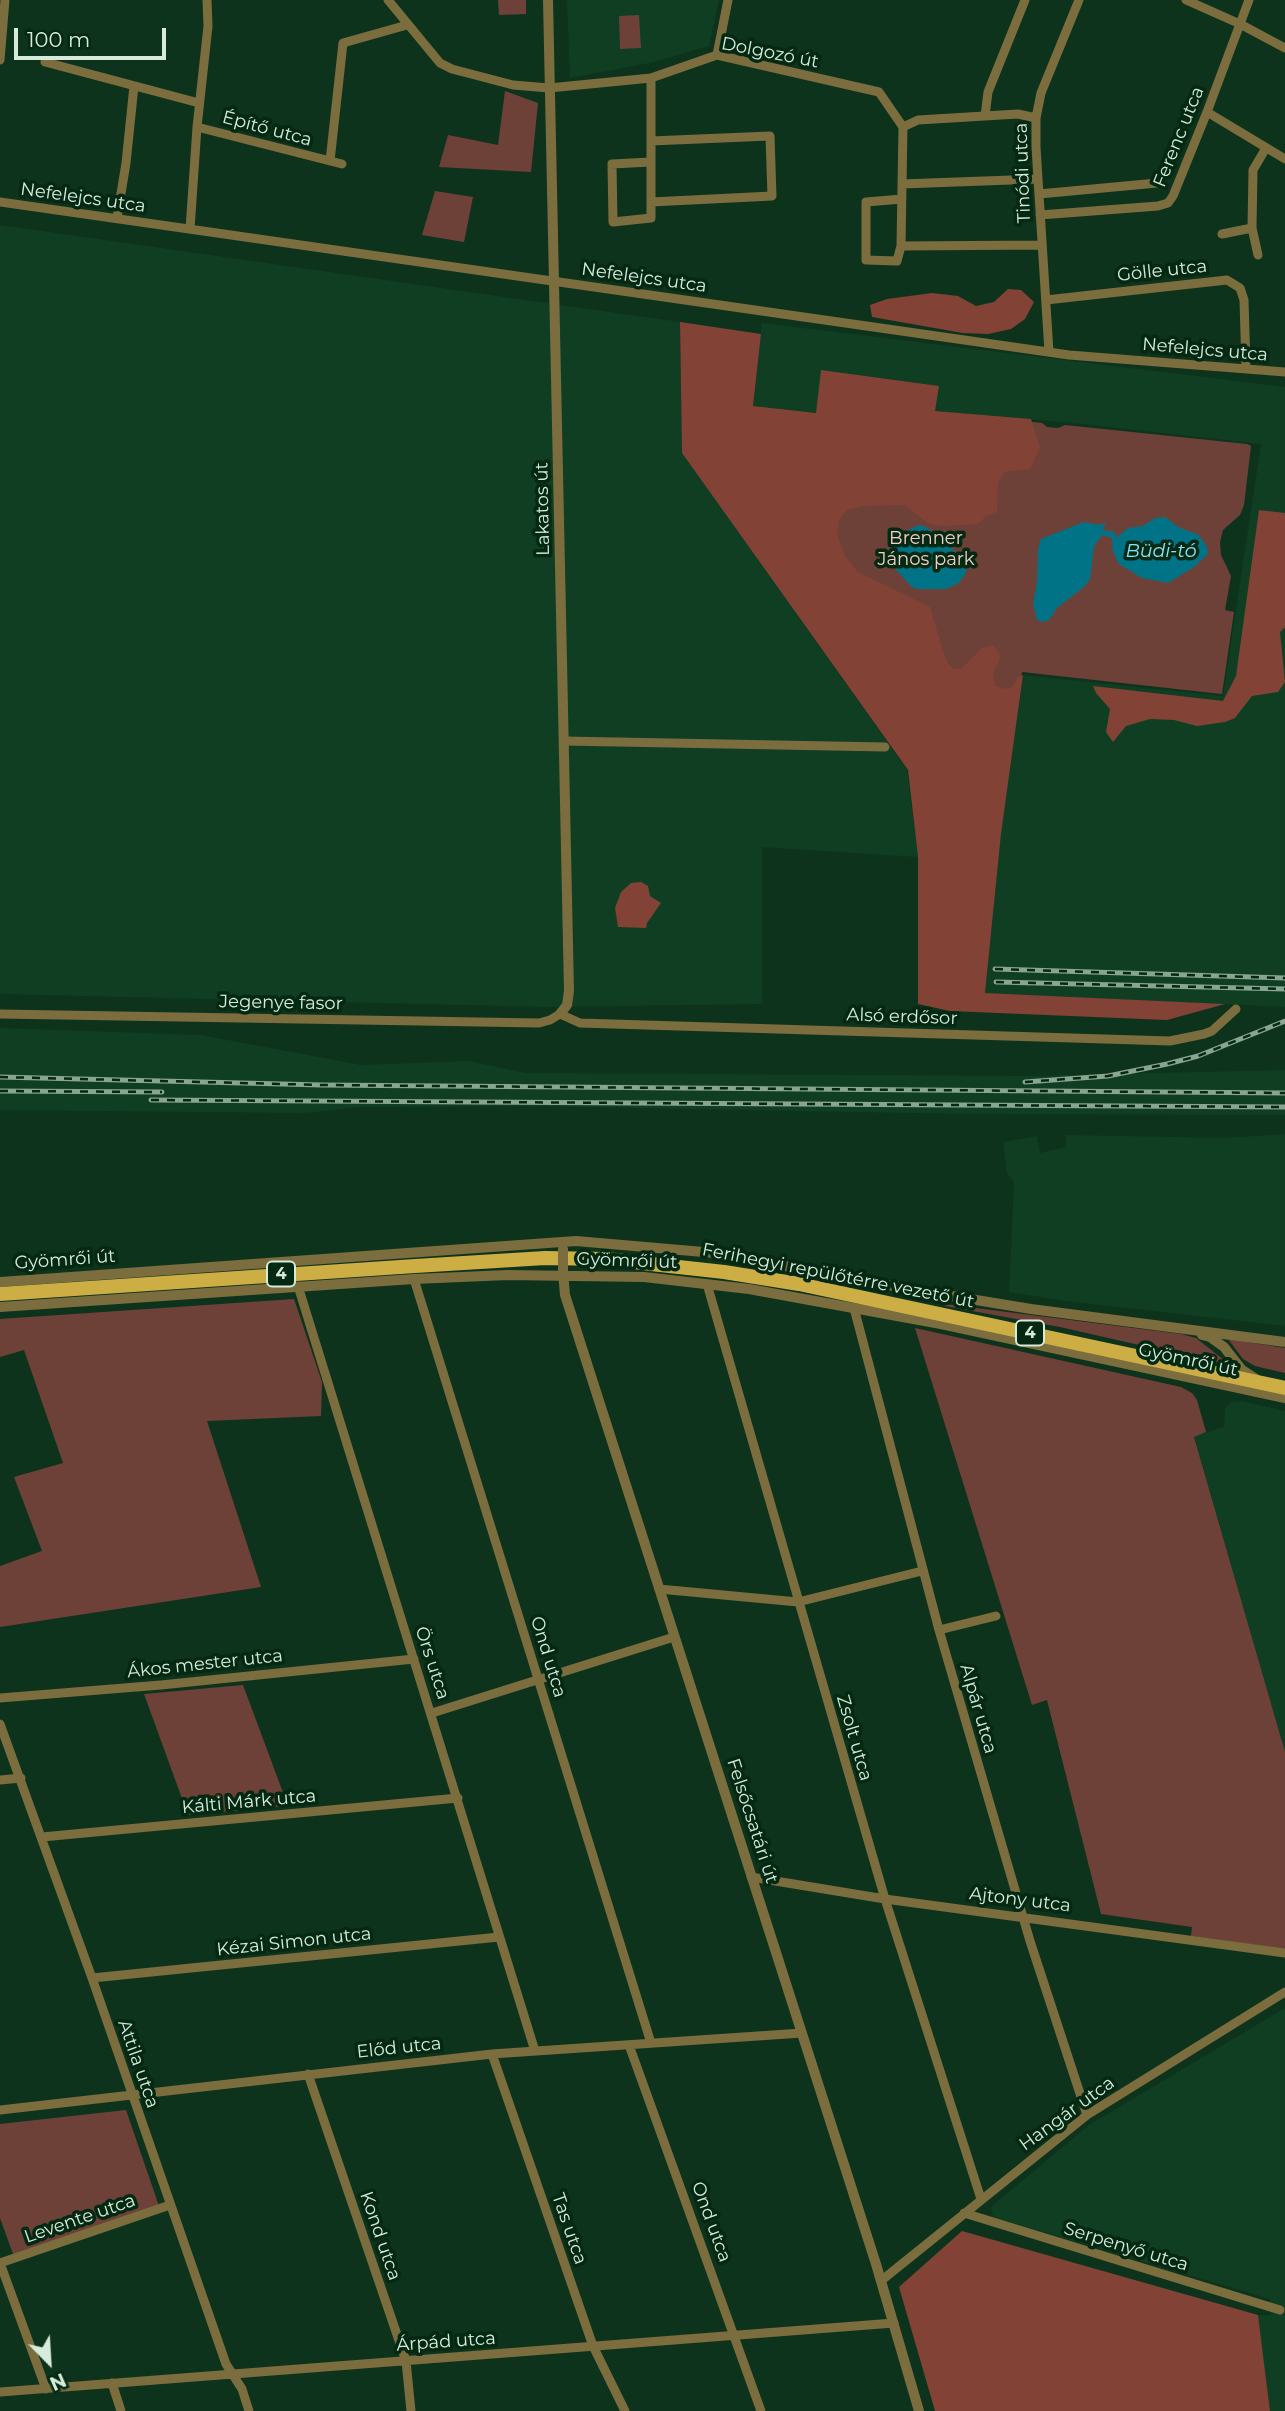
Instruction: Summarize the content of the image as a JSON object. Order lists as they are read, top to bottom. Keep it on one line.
{"streets":{"main road":["4","Ferihegyi repülőtérre vezető út"],"street":["Dolgozó út","Építő utca","Ferenc utca","Tinódi utca","Nefelejcs utca","Gölle utca","Lakatos út","Jegenye fasor","Alsó erdősor","Gyömrői út","Ond utca","Örs utca","Ákos mester utca","Alpár utca","Zsolt utca","Kálti Márk utca","Felsőcsatári út","Ajtony utca","Kézai Simon utca","Előd utca","Attila utca","Hangár utca","Levente utca","Tas utca","Kond utca","Serpenyő utca","Árpád utca"]},"crossings":[["Dolgozó út","Építő utca"],["Dolgozó út","Lakatos út"],["Építő utca","Nefelejcs utca"],["Ferenc utca","Tinódi utca"],["Tinódi utca","Nefelejcs utca"],["Tinódi utca","Gölle utca"],["Nefelejcs utca","Gölle utca"],["Nefelejcs utca","Lakatos út"],["Lakatos út","Jegenye fasor"],["Lakatos út","Alsó erdősor"],["Jegenye fasor","Alsó erdősor"],["Gyömrői út","Ferihegyi repülőtérre vezető út"],["Gyömrői út","Ond utca"],["Gyömrői út","Örs utca"],["Gyömrői út","Alpár utca"],["Gyömrői út","Zsolt utca"],["Gyömrői út","Felsőcsatári út"],["Ond utca","Előd utca"],["Ond utca","Árpád utca"],["Örs utca","Ákos mester utca"],["Örs utca","Kálti Márk utca"],["Örs utca","Kézai Simon utca"],["Örs utca","Előd utca"],["Alpár utca","Ajtony utca"],["Alpár utca","Hangár utca"],["Zsolt utca","Ajtony utca"],["Zsolt utca","Hangár utca"],["Kálti Márk utca","Attila utca"],["Felsőcsatári út","Ajtony utca"],["Felsőcsatári út","Előd utca"],["Felsőcsatári út","Hangár utca"],["Felsőcsatári út","Árpád utca"],["Kézai Simon utca","Attila utca"],["Előd utca","Attila utca"],["Előd utca","Tas utca"],["Előd utca","Kond utca"],["Attila utca","Levente utca"],["Attila utca","Árpád utca"],["Hangár utca","Serpenyő utca"],["Tas utca","Árpád utca"],["Kond utca","Árpád utca"]],"water":["Büdi-tó"],"parks":["Brenner János park"],"scale_bar":"100 m","north":"bottom right"}
